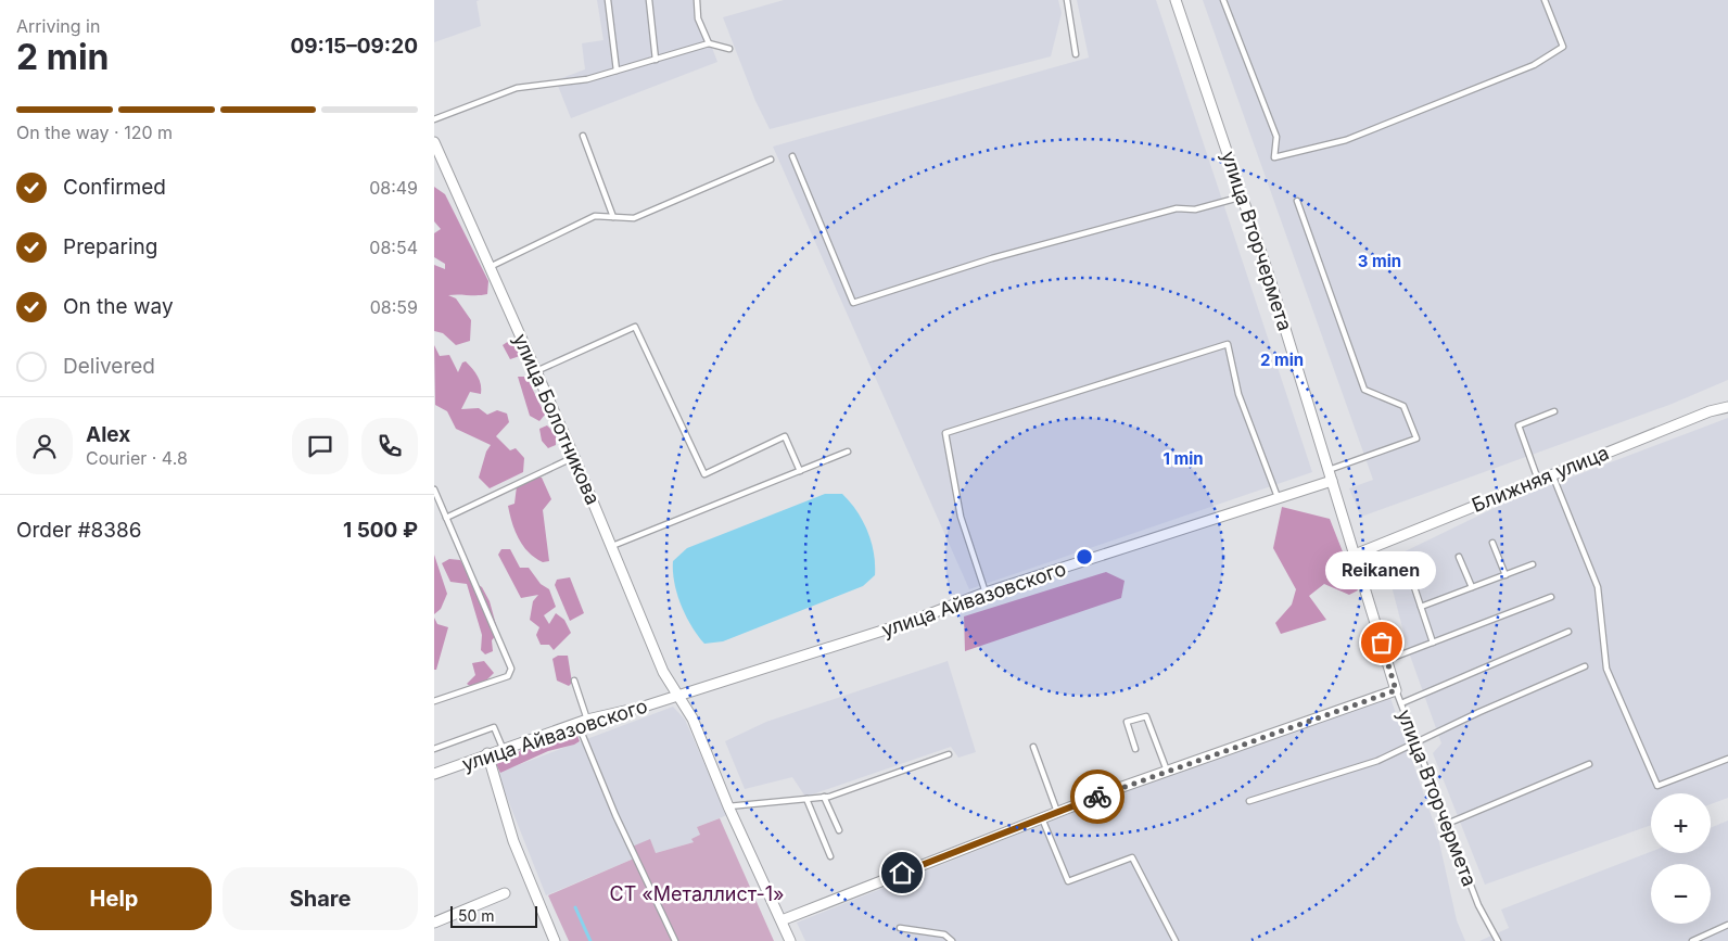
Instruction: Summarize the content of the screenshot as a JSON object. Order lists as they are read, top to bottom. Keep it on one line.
{"streets":{"street":["улица Вторчермета","улица Болотникова","Ближняя улица","улица Айвазовского"]},"crossings":[["улица Вторчермета","Ближняя улица"],["улица Вторчермета","улица Айвазовского"],["улица Болотникова","улица Айвазовского"]],"parks":["СТ «Металлист-1»"],"places":["Reikanen"],"scale_bar":"50 m","page":{"heading":["2 min","Arriving in","09:15–09:20"],"panel":["Alex","Courier · 4.8","Order #8386","1 500 ₽"],"bar":"On the way · 120 m","list":[["Confirmed","08:49"],["Preparing","08:54"],["On the way","08:59"],"Delivered"],"bubble":"Reikanen","map_buttons":["+","−"],"buttons":["Help","Share"],"scale":"50 m"},"rings":["3 min","2 min","1 min"]}
